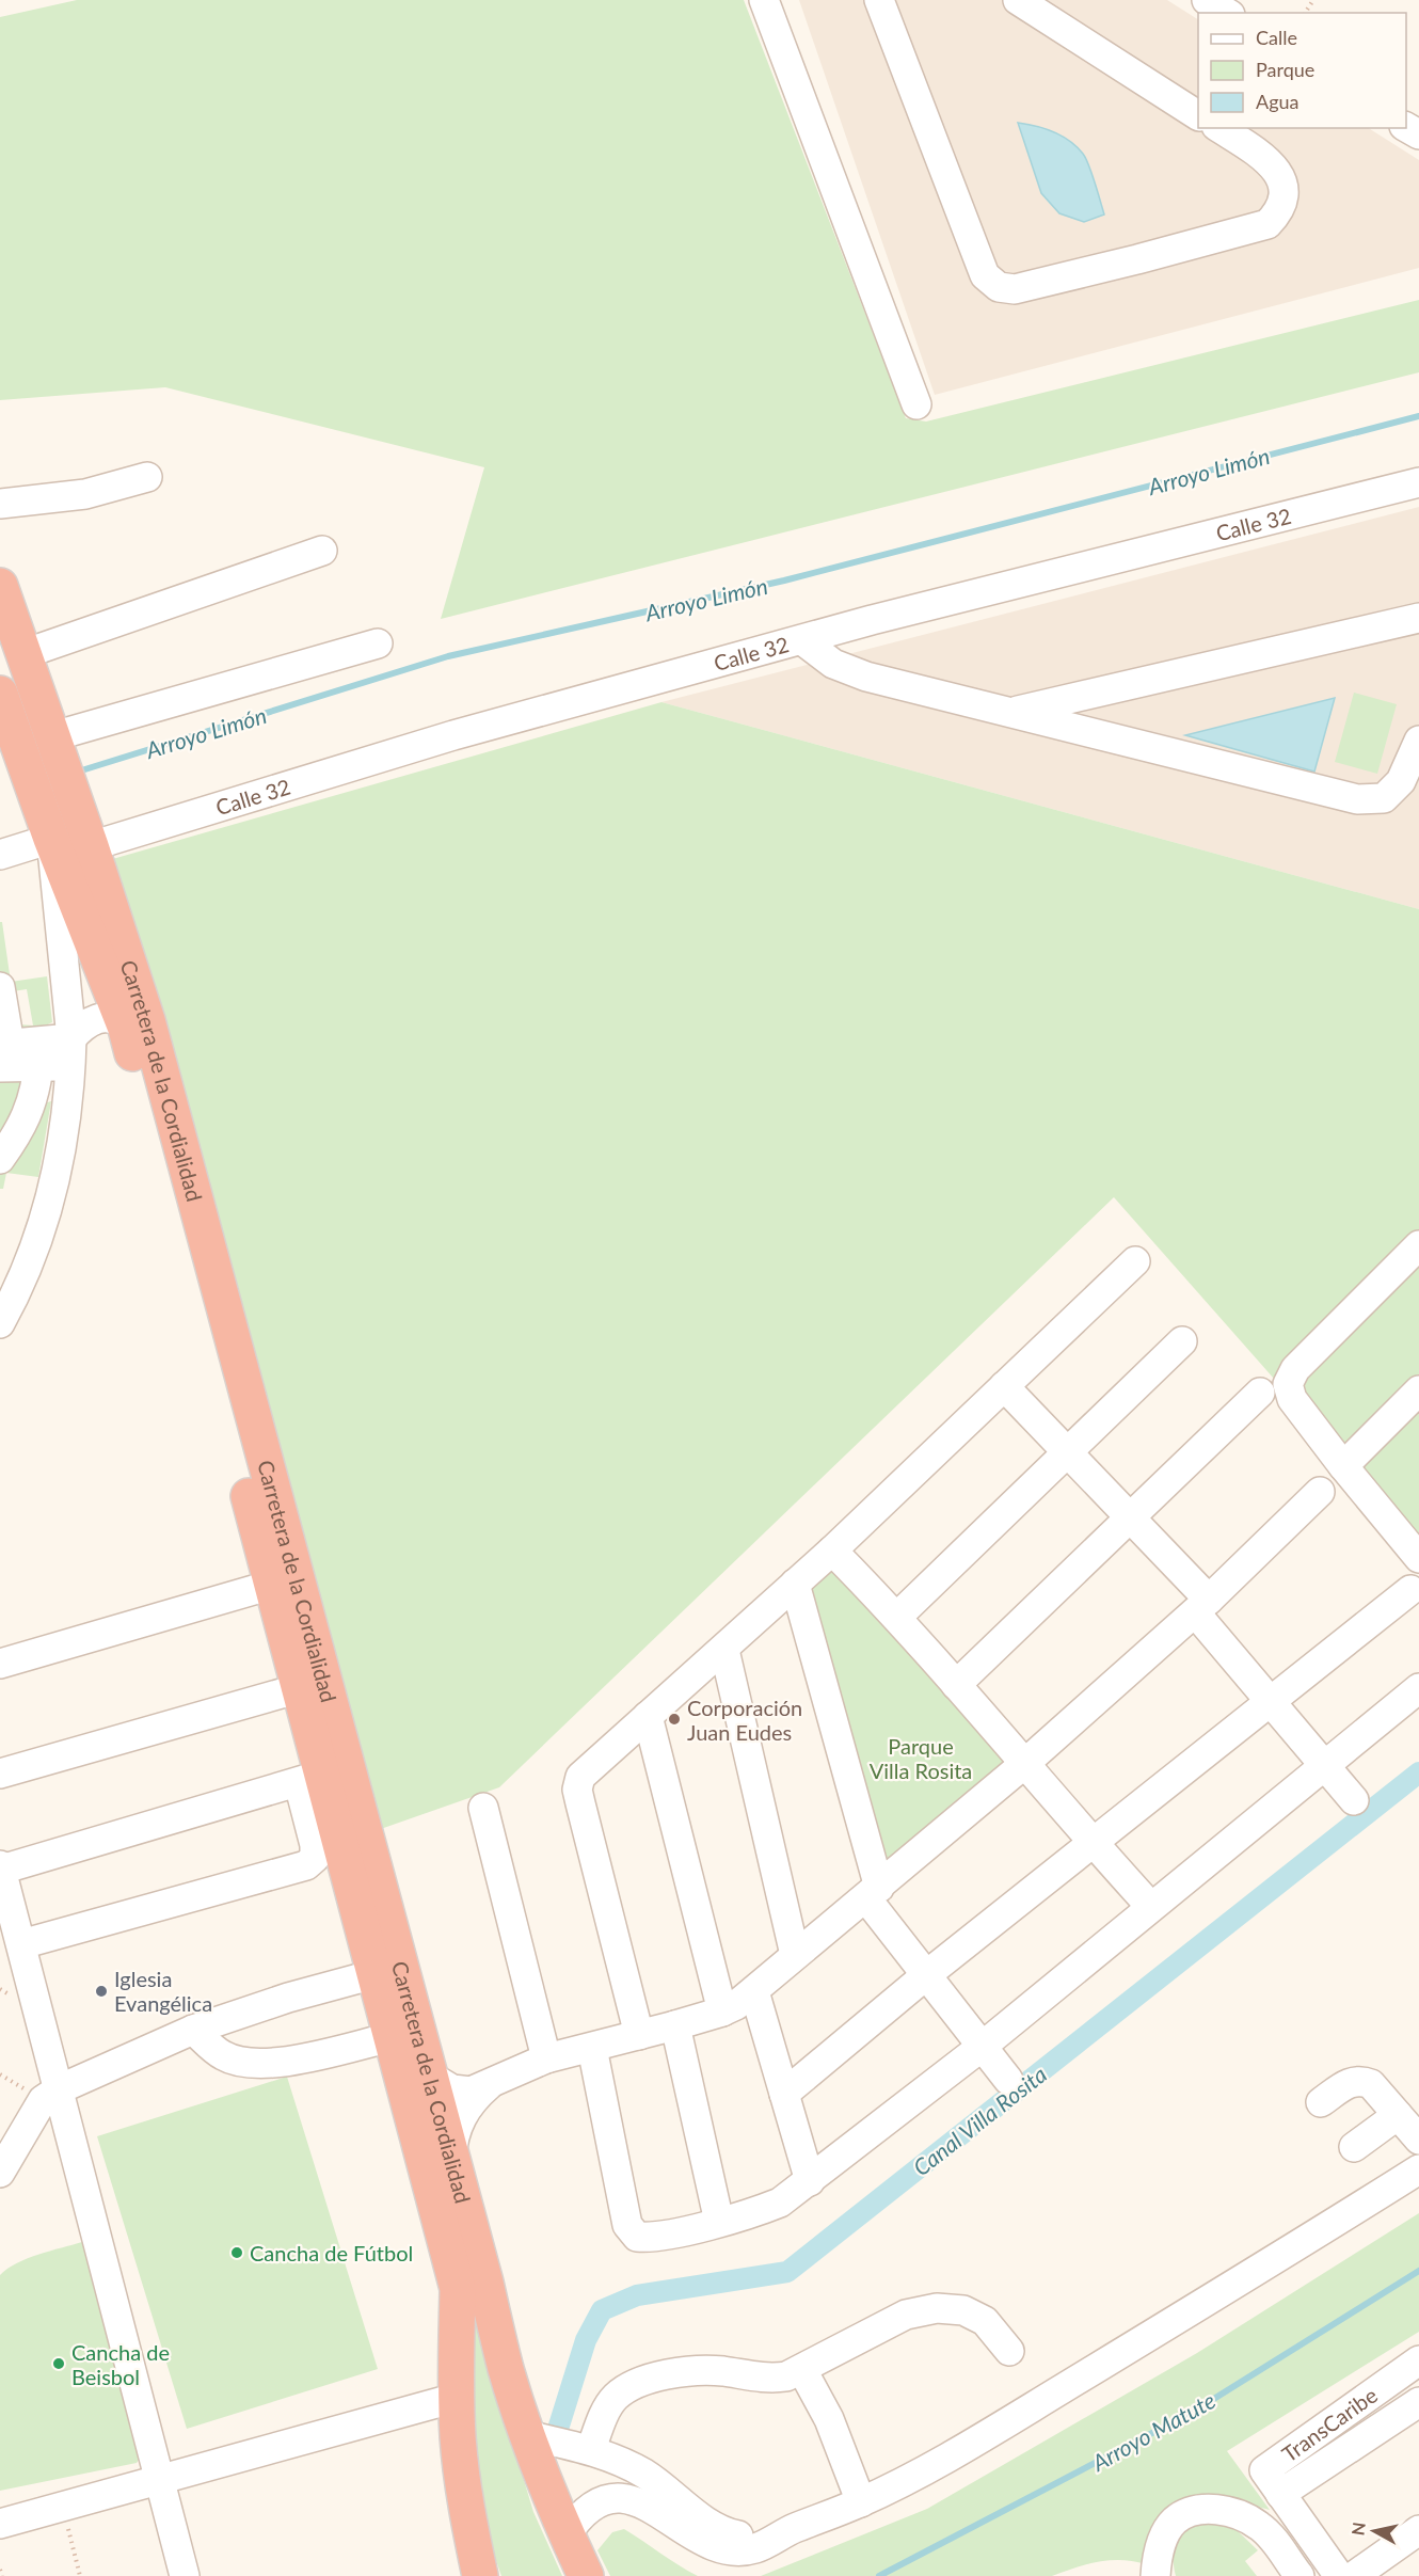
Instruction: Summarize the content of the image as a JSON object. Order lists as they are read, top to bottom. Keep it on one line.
{"streets":{"highway":["Carretera de la Cordialidad"],"street":["Calle 32","TransCaribe"]},"crossings":[["Calle 32","Carretera de la Cordialidad"]],"water":["Arroyo Limón","Canal Villa Rosita","Arroyo Matute"],"parks":["Parque Villa Rosita"],"places":["Corporación Juan Eudes","Iglesia Evangélica","Cancha de Fútbol","Cancha de Beisbol"],"legend":["Calle","Parque","Agua"],"north":"left"}
